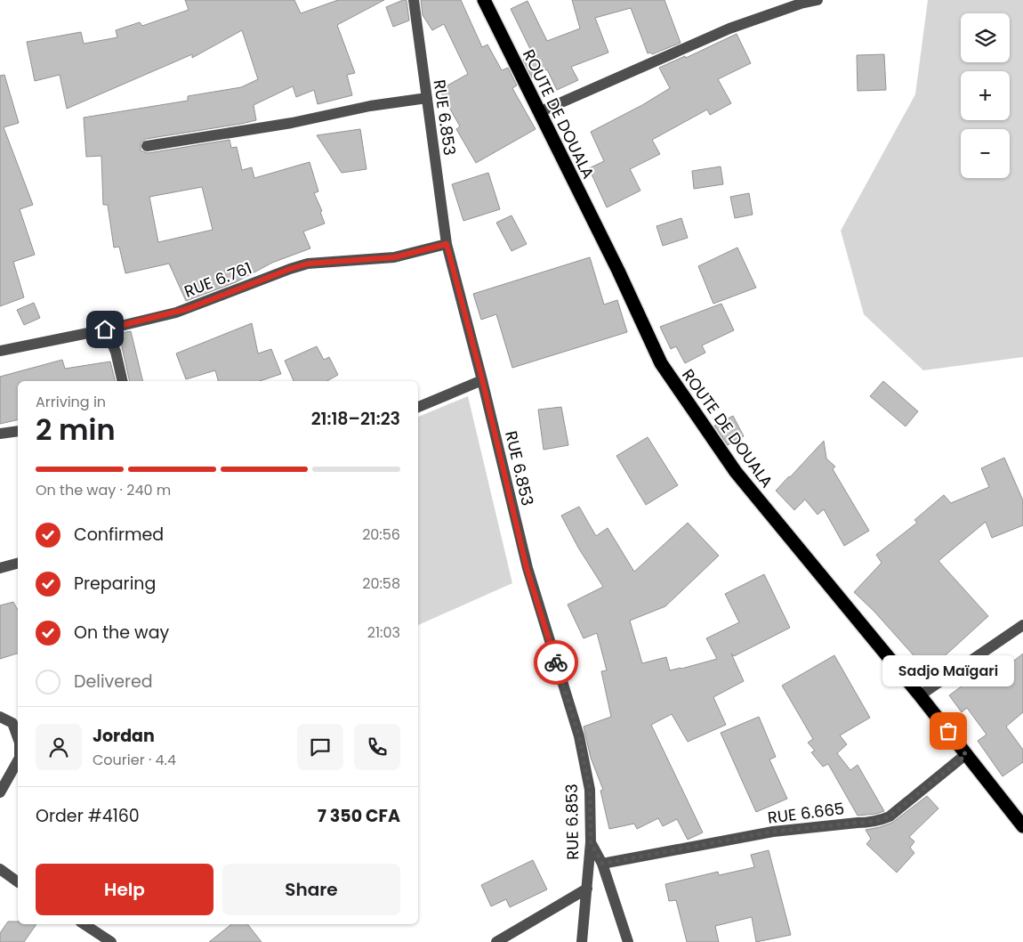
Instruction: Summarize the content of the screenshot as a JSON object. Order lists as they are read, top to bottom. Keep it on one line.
{"streets":{"highway":["ROUTE DE DOUALA"],"street":["RUE 6.853","RUE 6.761","RUE 6.665"]},"crossings":[["ROUTE DE DOUALA","RUE 6.665"],["RUE 6.853","RUE 6.761"]],"places":["Sadjo Maïgari"],"page":{"map_buttons":["+","−"],"heading":["2 min","Arriving in","21:18–21:23"],"panel":["Jordan","Courier · 4.4","Order #4160","7 350 CFA"],"bar":"On the way · 240 m","list":[["Confirmed","20:56"],["Preparing","20:58"],["On the way","21:03"],"Delivered"],"bubble":"Sadjo Maïgari","buttons":["Help","Share"]}}
